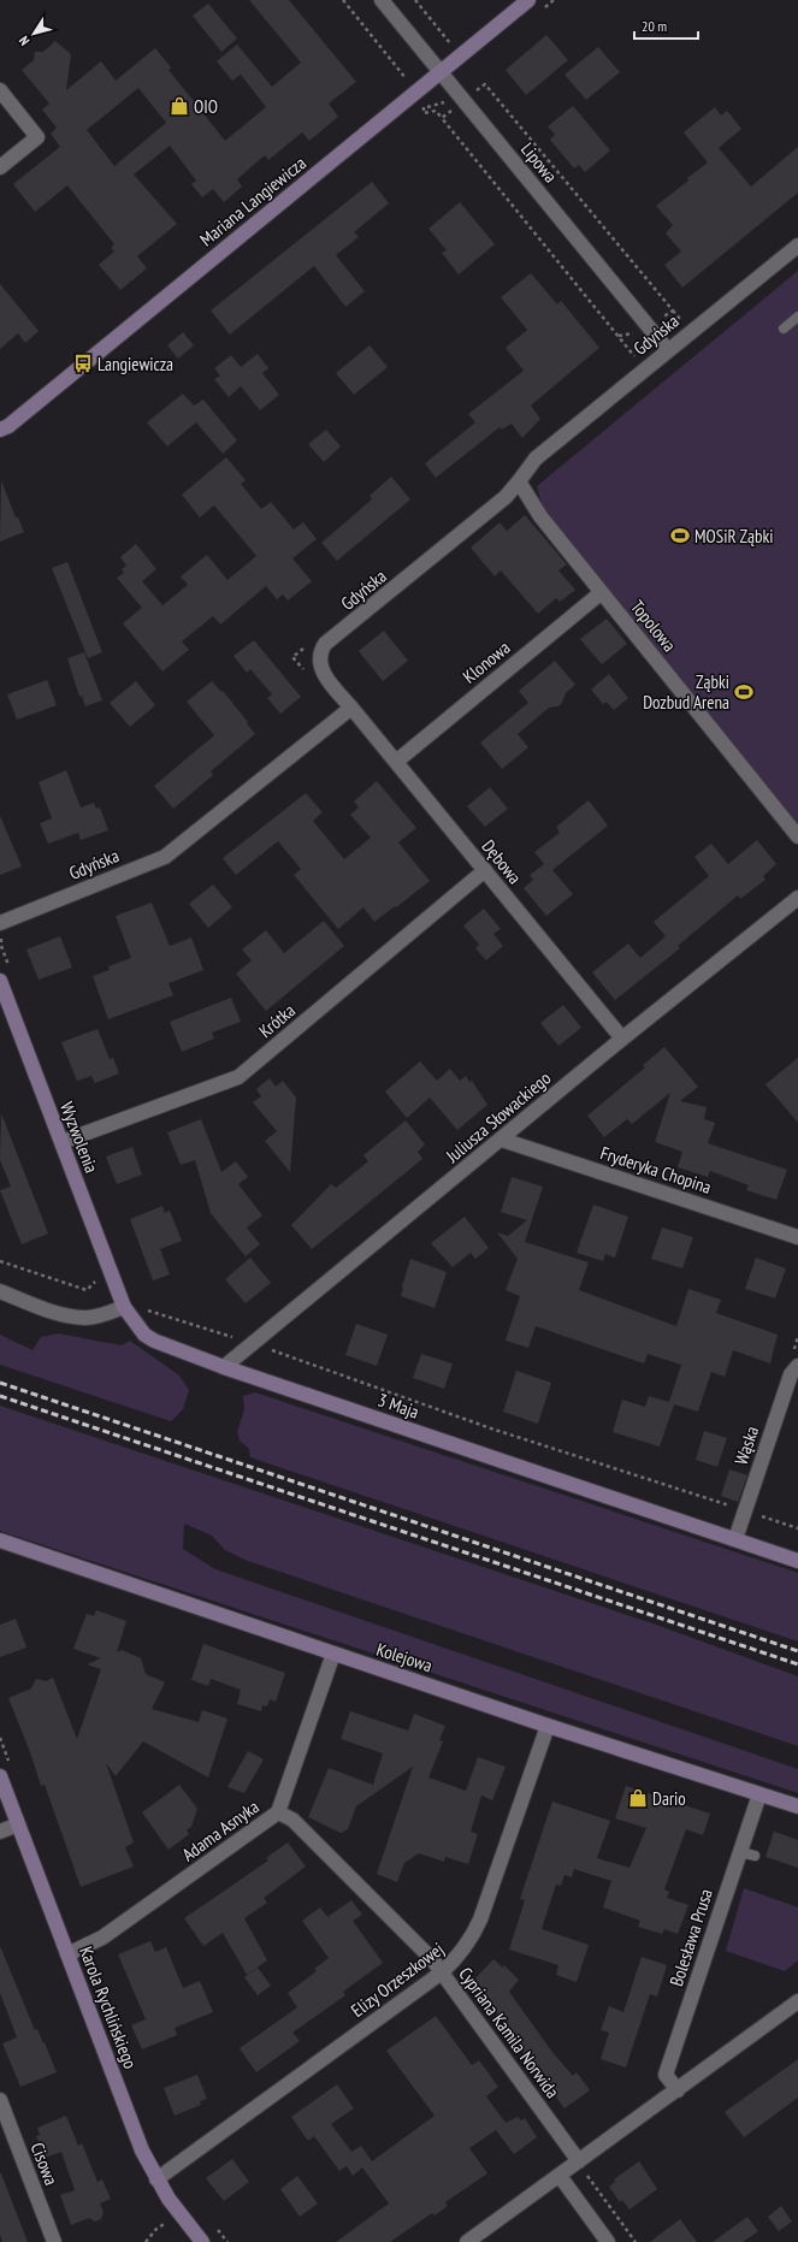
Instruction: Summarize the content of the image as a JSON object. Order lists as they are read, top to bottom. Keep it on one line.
{"streets":{"street":["Lipowa","Mariana Langiewicza","Gdyńska","Topolowa","Klonowa","Dębowa","Krótka","Juliusza Słowackiego","Wyzwolenia","Fryderyka Chopina","3 Maja","Wąska","Kolejowa","Adama Asnyka","Bolesława Prusa","Elizy Orzeszkowej","Karola Rychlińskiego","Cypriana Kamila Norwida","Cisowa"]},"crossings":[["Lipowa","Mariana Langiewicza"],["Lipowa","Gdyńska"],["Gdyńska","Topolowa"],["Gdyńska","Dębowa"],["Topolowa","Klonowa"],["Klonowa","Dębowa"],["Dębowa","Krótka"],["Dębowa","Juliusza Słowackiego"],["Krótka","Wyzwolenia"],["Juliusza Słowackiego","Fryderyka Chopina"],["Juliusza Słowackiego","3 Maja"],["Wyzwolenia","3 Maja"],["3 Maja","Wąska"],["Kolejowa","Adama Asnyka"],["Kolejowa","Bolesława Prusa"],["Kolejowa","Elizy Orzeszkowej"],["Adama Asnyka","Karola Rychlińskiego"],["Adama Asnyka","Cypriana Kamila Norwida"],["Elizy Orzeszkowej","Karola Rychlińskiego"],["Elizy Orzeszkowej","Cypriana Kamila Norwida"]],"places":{"shop":["OIO","Dario"],"bus stop":["Langiewicza"],"sports":["MOSiR Ząbki","Ząbki Dozbud Arena"]},"scale_bar":"20 m","north":"bottom left"}
